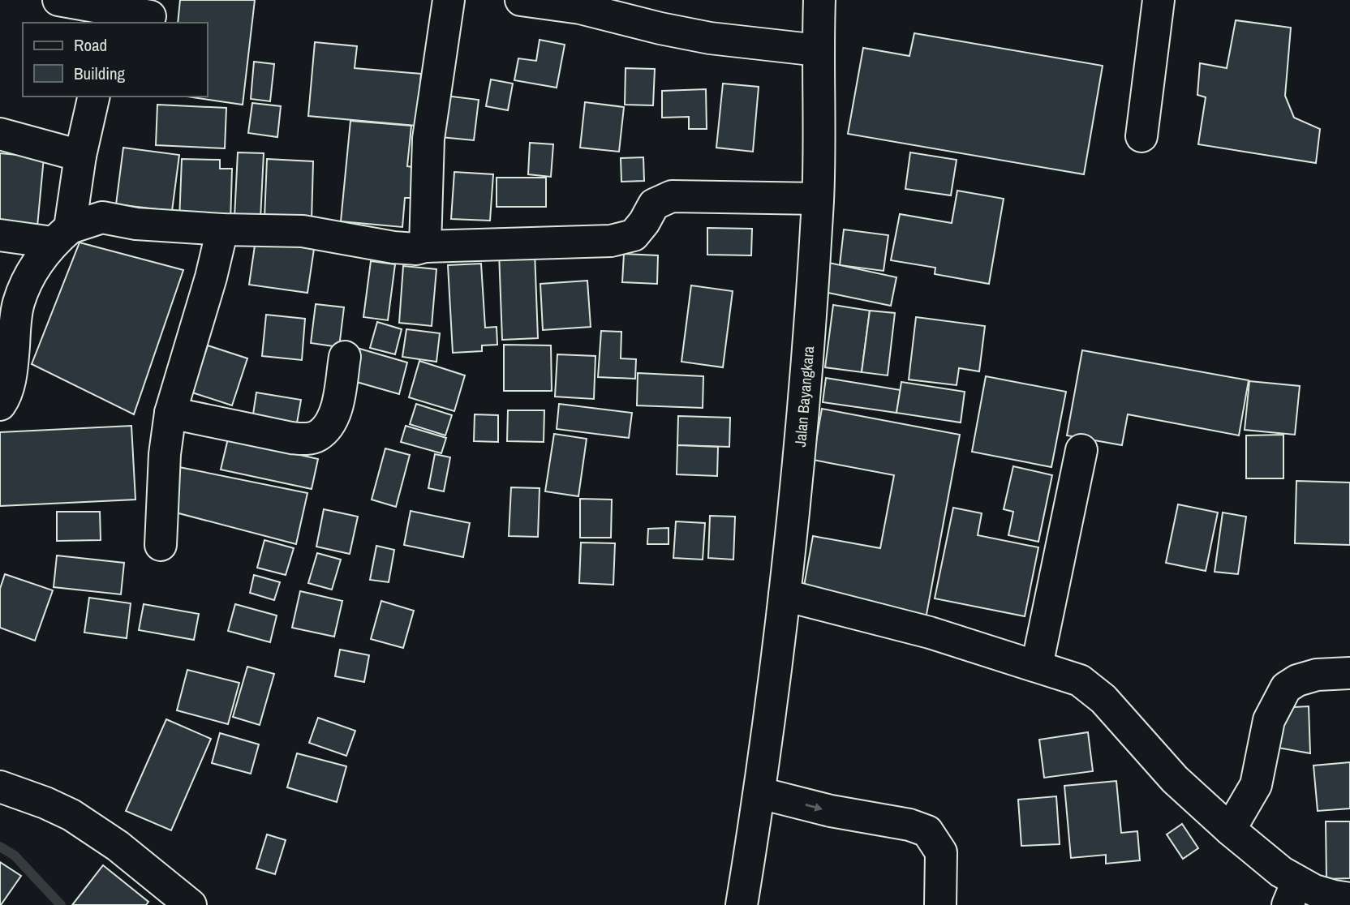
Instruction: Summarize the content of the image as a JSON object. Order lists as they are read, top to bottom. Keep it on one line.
{"streets":{"main road":["Jalan Bayangkara"]},"legend":["Road","Building"]}
